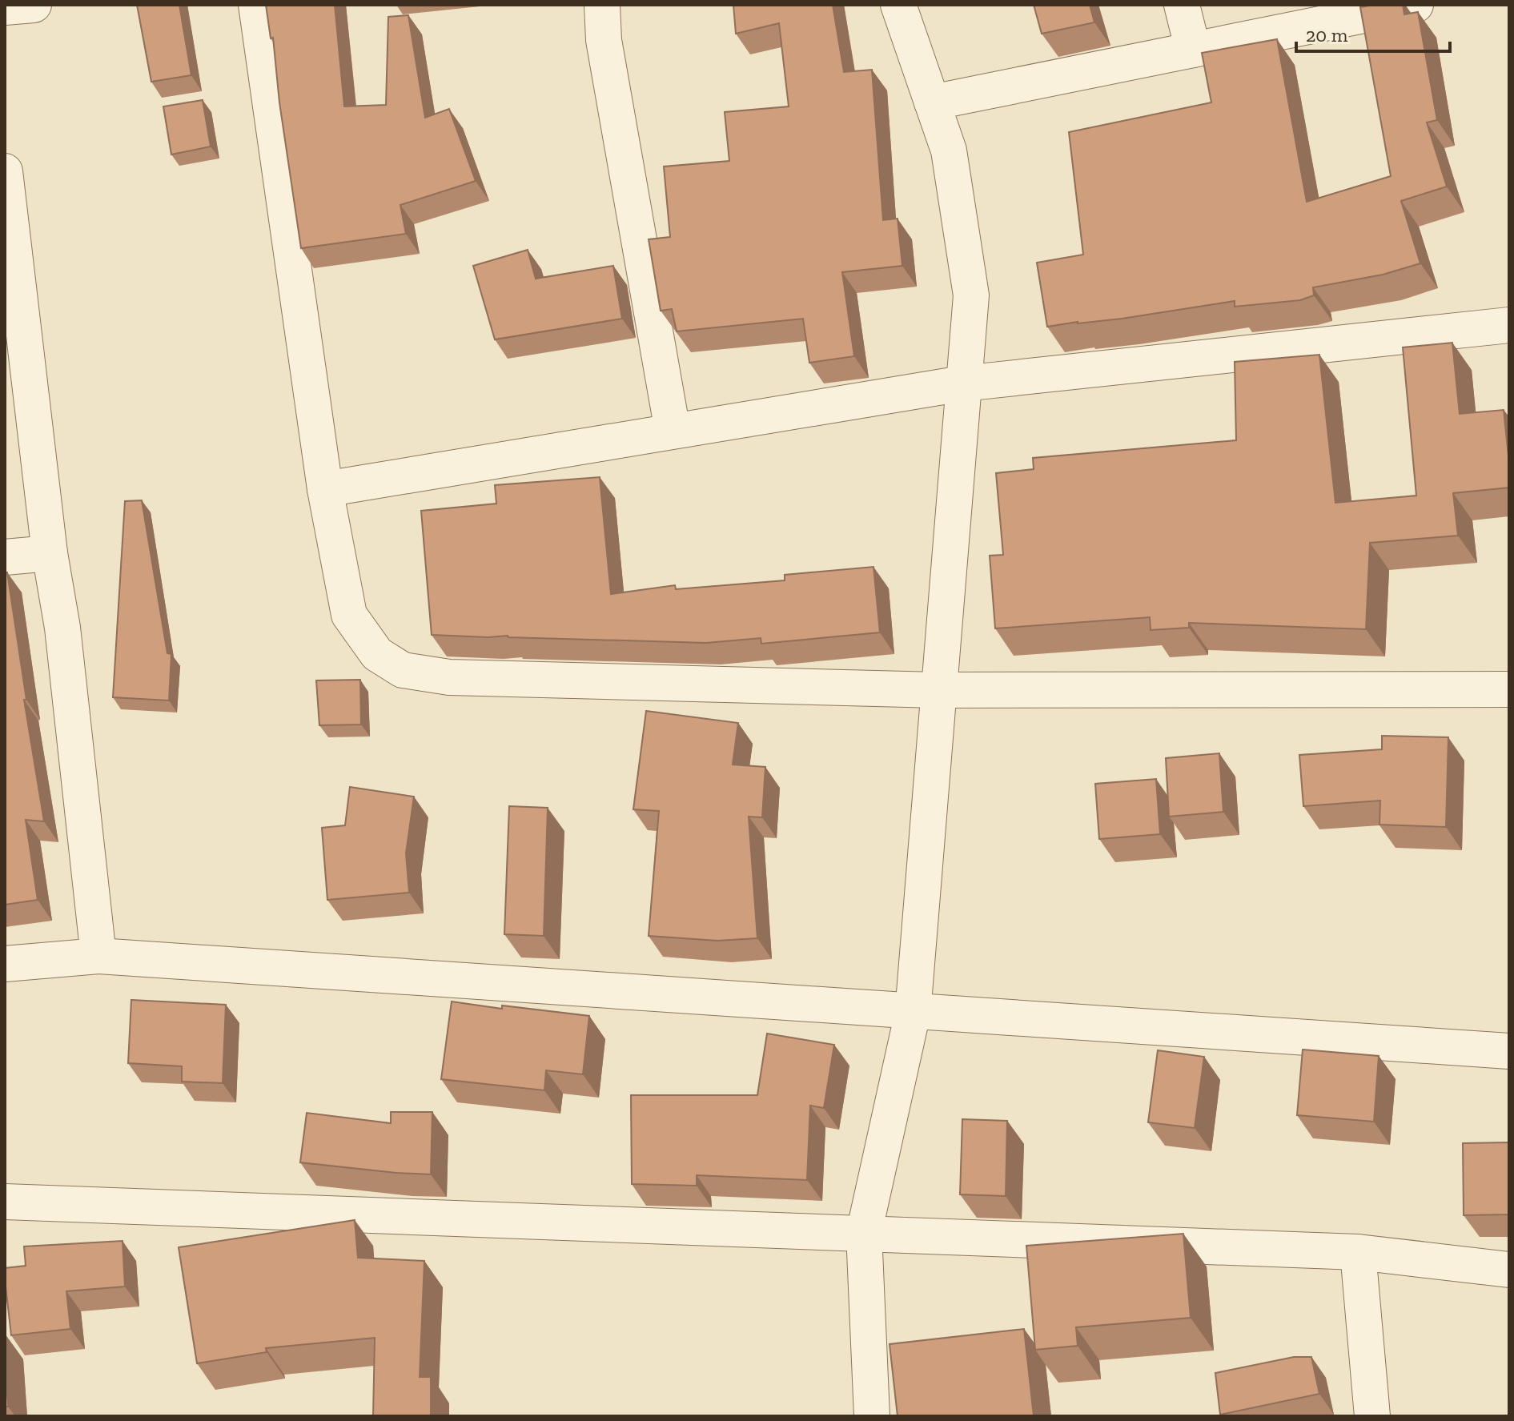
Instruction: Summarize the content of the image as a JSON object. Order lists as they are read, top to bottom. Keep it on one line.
{"scale_bar":"20 m"}
